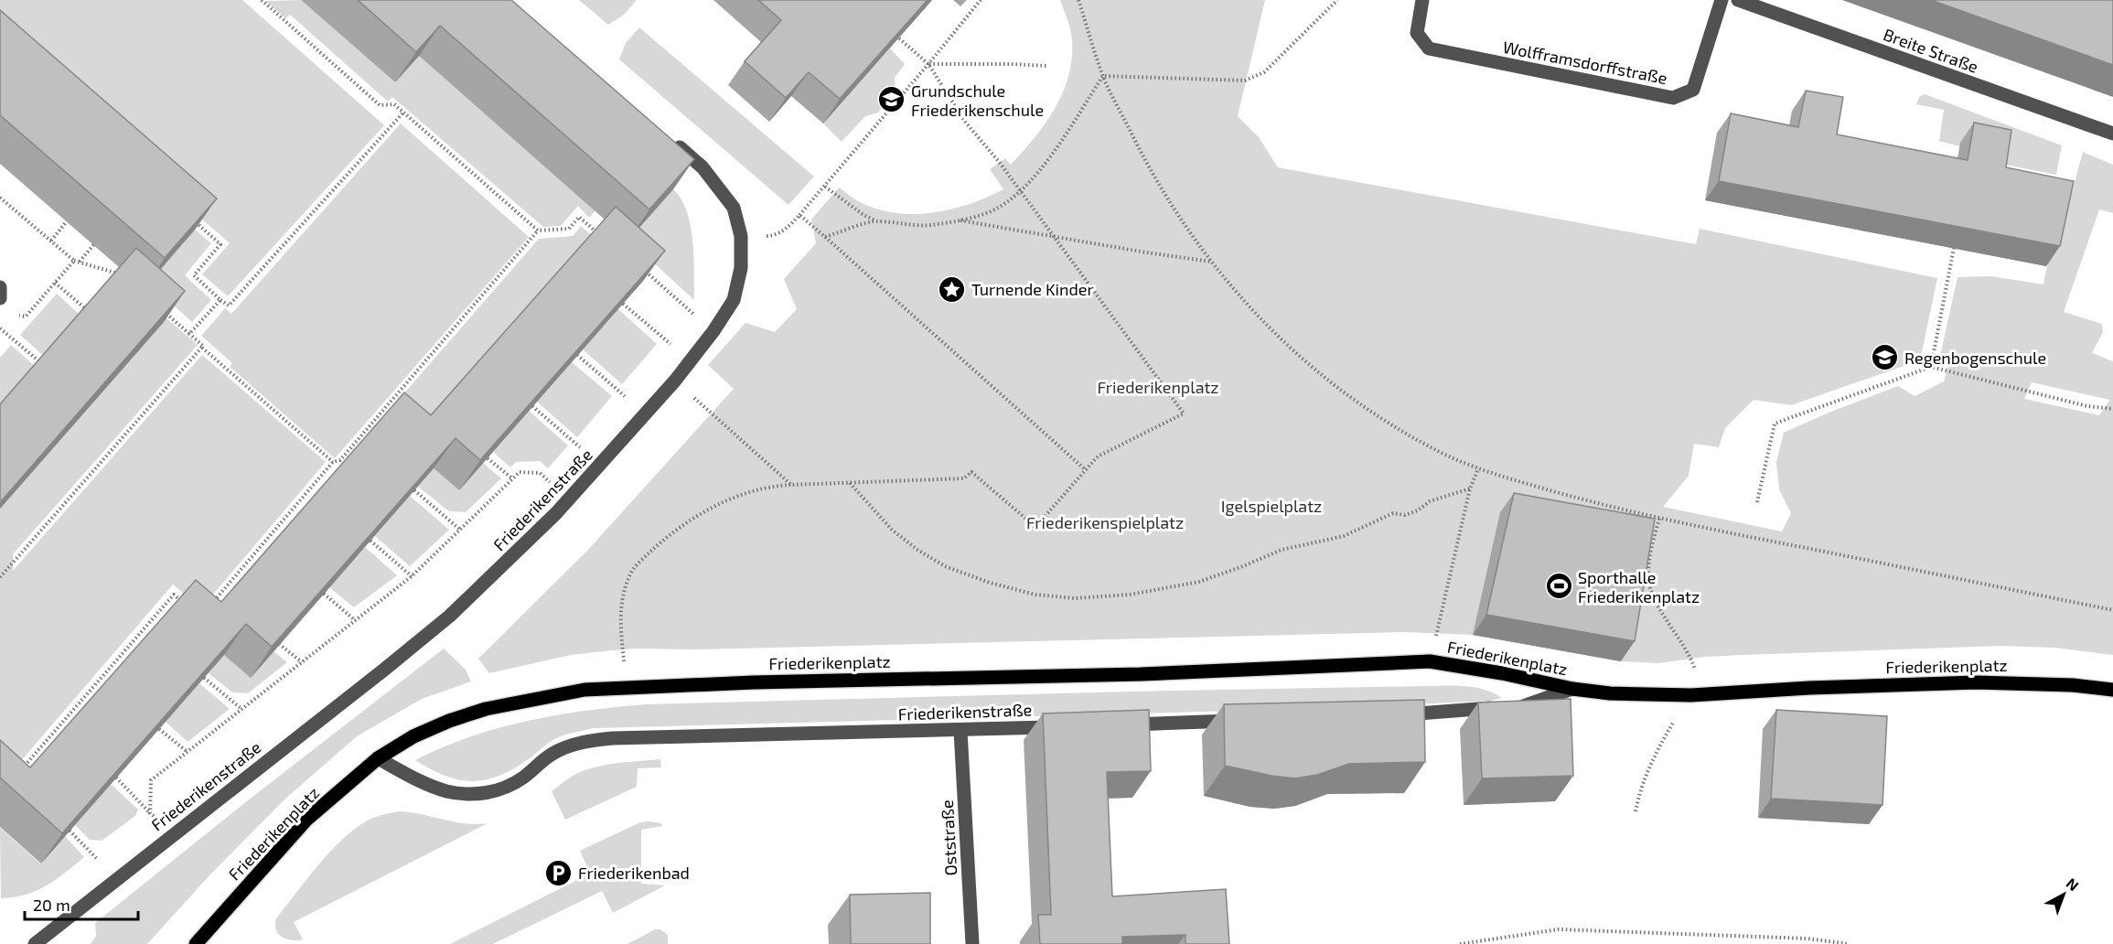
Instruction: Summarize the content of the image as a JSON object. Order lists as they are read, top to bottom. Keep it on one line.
{"streets":{"main road":["Friederikenplatz"],"street":["Breite Straße","Wolfframsdorffstraße","Friederikenstraße","Oststraße"]},"crossings":[["Friederikenstraße","Friederikenplatz"],["Friederikenstraße","Oststraße"]],"parks":["Friederikenplatz","Igelspielplatz","Friederikenspielplatz"],"places":{"school or university":["Grundschule Friederikenschule","Regenbogenschule"],"place":["Turnende Kinder"],"sports":["Sporthalle Friederikenplatz"],"parking":["Friederikenbad"]},"scale_bar":"20 m","north":"top right"}
